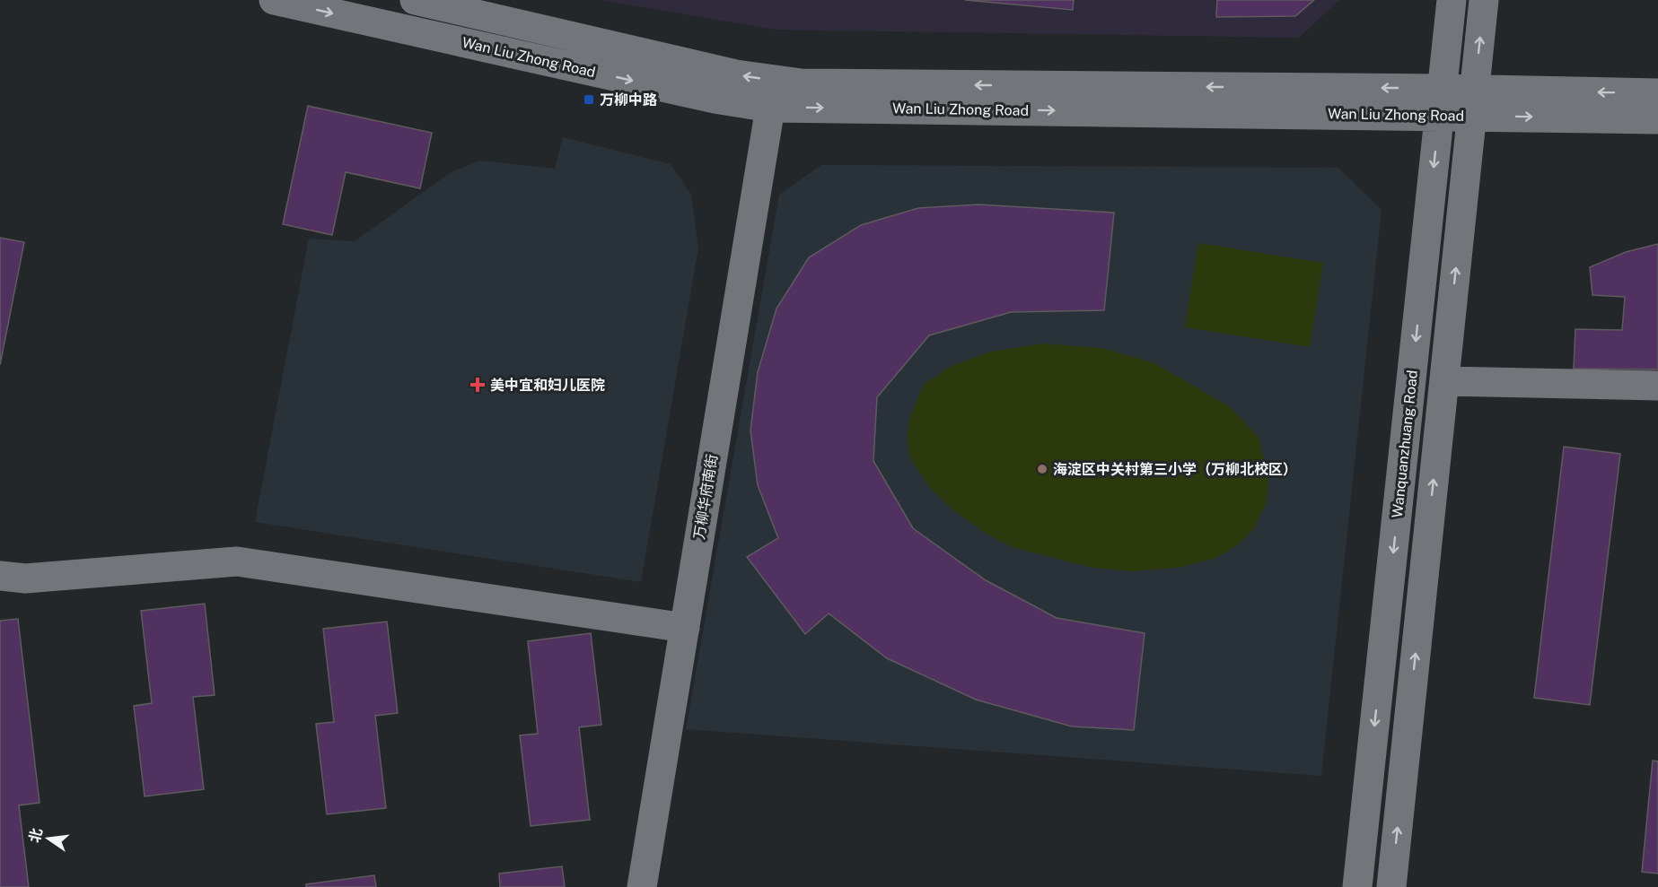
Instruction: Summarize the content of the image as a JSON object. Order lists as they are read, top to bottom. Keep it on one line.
{"streets":{"street":["Wan Liu Zhong Road","Wanquanzhuang Road","万柳华府南街"]},"crossings":[["Wan Liu Zhong Road","Wanquanzhuang Road"],["Wan Liu Zhong Road","万柳华府南街"]],"places":{"transit":["万柳中路"],"health":["美中宜和妇儿医院"],"other":["海淀区中关村第三小学（万柳北校区）"]},"north":"left"}
